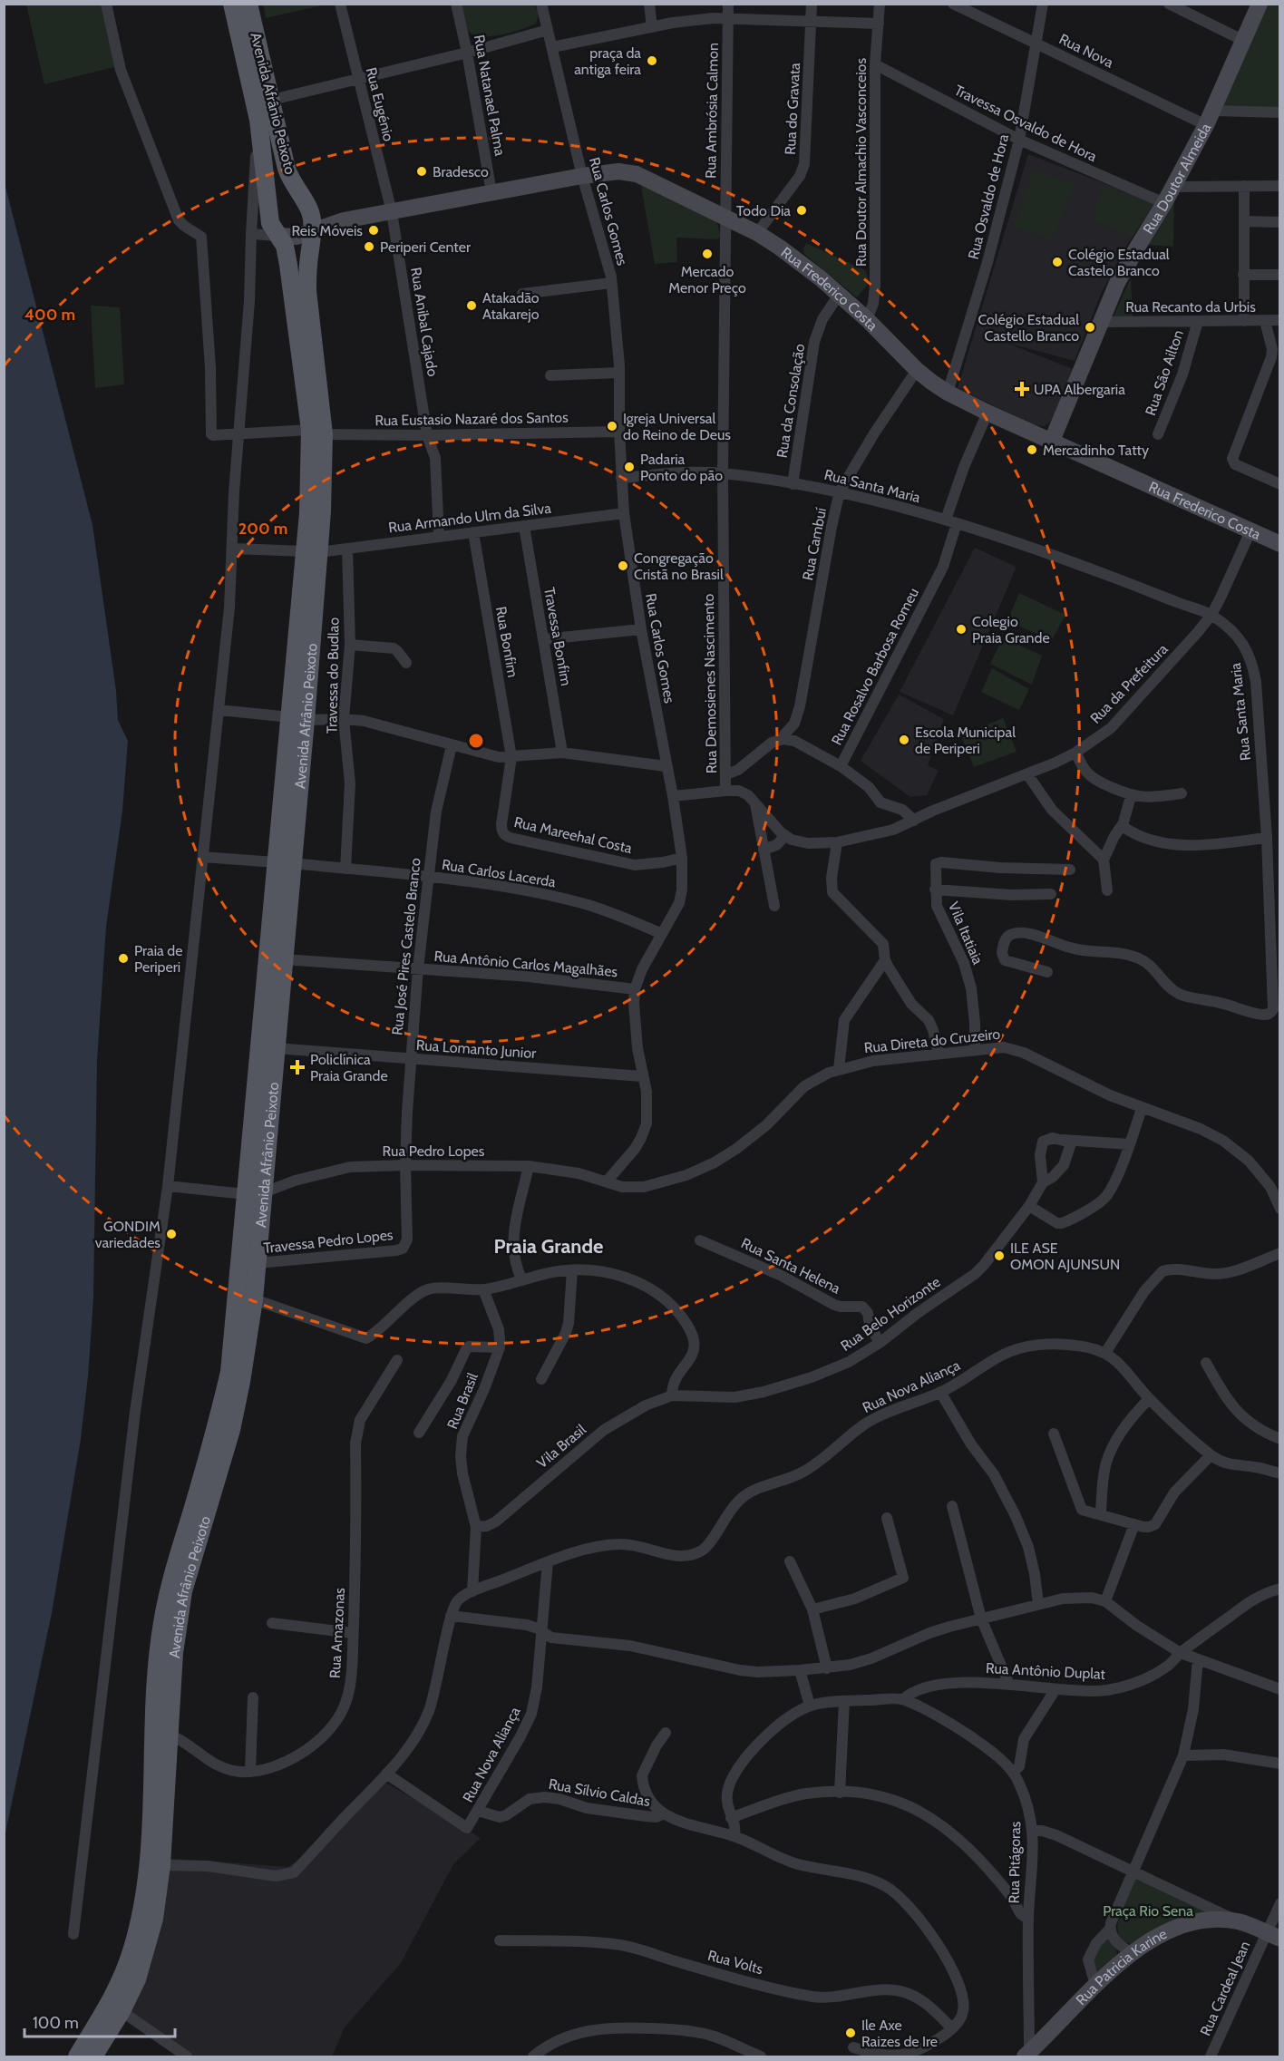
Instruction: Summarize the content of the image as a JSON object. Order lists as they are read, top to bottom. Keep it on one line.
{"streets":{"main road":["Avenida Afrânio Peixoto","Rua Doutor Almeida","Rua Frederico Costa","Rua Patricia Karine"],"street":["Rua Nova","Rua Natanael Palma","Rua Eugénio","Rua do Gravata","Rua Ambrósia Calmon","Travessa Osvaldo de Hora","Rua Doutor Almachio Vasconceios","Rua Osvaldo de Hora","Rua Carlos Gomes","Rua Recanto da Urbis","Rua Anibal Cajado","Rua Sâo Ailton","Rua da Consolação","Rua Eustasio Nazaré dos Santos","Rua Santa Maria","Rua Armando Ulm da Silva","Rua Cambuí","Travessa Bonfim","Rua Bonfim","Rua Rosalvo Barbosa Romeu","Travessa do Budlao","Rua Demosienes Nascimento","Rua da Prefeitura","Rua Mareehal Costa","Rua Carlos Lacerda","Vila Itatiaia","Rua José Pires Castelo Branco","Rua Antônio Carlos Magalhães","Rua Direta do Cruzeiro","Rua Lomanto Junior","Rua Pedro Lopes","Travessa Pedro Lopes","Rua Santa Helena","Rua Belo Horizonte","Rua Nova Aliança","Rua Brasil","Vila Brasil","Rua Amazonas","Rua Antônio Duplat","Rua Sílvio Caldas","Rua Pitágoras","Rua Volts","Rua Cardeal Jean"]},"crossings":[["Rua Nova","Rua Doutor Almeida"],["Rua Nova","Rua Osvaldo de Hora"],["Rua Natanael Palma","Rua Frederico Costa"],["Avenida Afrânio Peixoto","Rua Frederico Costa"],["Avenida Afrânio Peixoto","Rua Eustasio Nazaré dos Santos"],["Avenida Afrânio Peixoto","Rua Armando Ulm da Silva"],["Avenida Afrânio Peixoto","Rua Carlos Lacerda"],["Avenida Afrânio Peixoto","Rua Antônio Carlos Magalhães"],["Avenida Afrânio Peixoto","Rua Lomanto Junior"],["Avenida Afrânio Peixoto","Rua Pedro Lopes"],["Avenida Afrânio Peixoto","Travessa Pedro Lopes"],["Avenida Afrânio Peixoto","Rua Amazonas"],["Rua Eugénio","Rua Frederico Costa"],["Rua Eugénio","Rua Anibal Cajado"],["Rua do Gravata","Rua Frederico Costa"],["Rua Ambrósia Calmon","Rua Frederico Costa"],["Rua Ambrósia Calmon","Rua Demosienes Nascimento"],["Travessa Osvaldo de Hora","Rua Doutor Almachio Vasconceios"],["Travessa Osvaldo de Hora","Rua Doutor Almeida"],["Travessa Osvaldo de Hora","Rua Osvaldo de Hora"],["Rua Doutor Almachio Vasconceios","Rua Frederico Costa"],["Rua Doutor Almeida","Rua Frederico Costa"],["Rua Doutor Almeida","Rua Recanto da Urbis"],["Rua Osvaldo de Hora","Rua Frederico Costa"],["Rua Carlos Gomes","Rua Frederico Costa"],["Rua Carlos Gomes","Rua Eustasio Nazaré dos Santos"],["Rua Carlos Gomes","Rua Santa Maria"],["Rua Carlos Gomes","Rua Armando Ulm da Silva"],["Rua Carlos Gomes","Rua Mareehal Costa"],["Rua Carlos Gomes","Rua Carlos Lacerda"],["Rua Carlos Gomes","Rua Antônio Carlos Magalhães"],["Rua Carlos Gomes","Rua Direta do Cruzeiro"],["Rua Carlos Gomes","Rua Lomanto Junior"],["Rua Carlos Gomes","Rua Pedro Lopes"],["Rua Frederico Costa","Rua Anibal Cajado"],["Rua Frederico Costa","Rua da Consolação"],["Rua Frederico Costa","Rua Cambuí"],["Rua Frederico Costa","Rua Rosalvo Barbosa Romeu"],["Rua Frederico Costa","Rua Demosienes Nascimento"],["Rua Frederico Costa","Rua da Prefeitura"],["Rua Recanto da Urbis","Rua Sâo Ailton"],["Rua Anibal Cajado","Rua Eustasio Nazaré dos Santos"],["Rua Anibal Cajado","Rua Armando Ulm da Silva"],["Rua da Consolação","Rua Santa Maria"],["Rua Santa Maria","Rua Cambuí"],["Rua Santa Maria","Rua Rosalvo Barbosa Romeu"],["Rua Santa Maria","Rua Demosienes Nascimento"],["Rua Santa Maria","Rua da Prefeitura"],["Rua Armando Ulm da Silva","Travessa Bonfim"],["Rua Armando Ulm da Silva","Rua Bonfim"],["Rua Armando Ulm da Silva","Travessa do Budlao"],["Rua Bonfim","Rua Mareehal Costa"],["Rua Rosalvo Barbosa Romeu","Rua da Prefeitura"],["Travessa do Budlao","Rua Carlos Lacerda"],["Rua Carlos Lacerda","Rua José Pires Castelo Branco"],["Vila Itatiaia","Rua Direta do Cruzeiro"],["Rua José Pires Castelo Branco","Rua Antônio Carlos Magalhães"],["Rua José Pires Castelo Branco","Rua Lomanto Junior"],["Rua José Pires Castelo Branco","Rua Pedro Lopes"],["Rua José Pires Castelo Branco","Travessa Pedro Lopes"],["Rua Direta do Cruzeiro","Rua Pedro Lopes"],["Rua Santa Helena","Rua Belo Horizonte"],["Rua Belo Horizonte","Vila Brasil"],["Rua Nova Aliança","Rua Brasil"],["Rua Nova Aliança","Rua Sílvio Caldas"],["Rua Brasil","Vila Brasil"],["Rua Antônio Duplat","Rua Pitágoras"],["Rua Sílvio Caldas","Rua Pitágoras"],["Rua Sílvio Caldas","Rua Volts"],["Rua Pitágoras","Rua Patricia Karine"],["Rua Patricia Karine","Rua Cardeal Jean"]],"districts":["Praia Grande"],"parks":["Praça Rio Sena"],"places":{"other":["praça da antiga feira","Bradesco","Todo Dia","Reis Móveis","Periperi Center","Mercado Menor Preço","Colégio Estadual Castelo Branco","Atakadão Atakarejo","Colégio Estadual Castello Branco","Igreja Universal do Reino de Deus","Mercadinho Tatty","Padaria Ponto do pão","Congregação Cristã no Brasil","Colegio Praia Grande","Escola Municipal de Periperi","Praia de Periperi","GONDIM variedades","ILE ASE OMON AJUNSUN","Ile Axe Raizes de Ire"],"health":["UPA Albergaria","Policlínica Praia Grande"]},"scale_bar":"100 m","rings":["400 m","200 m"]}
